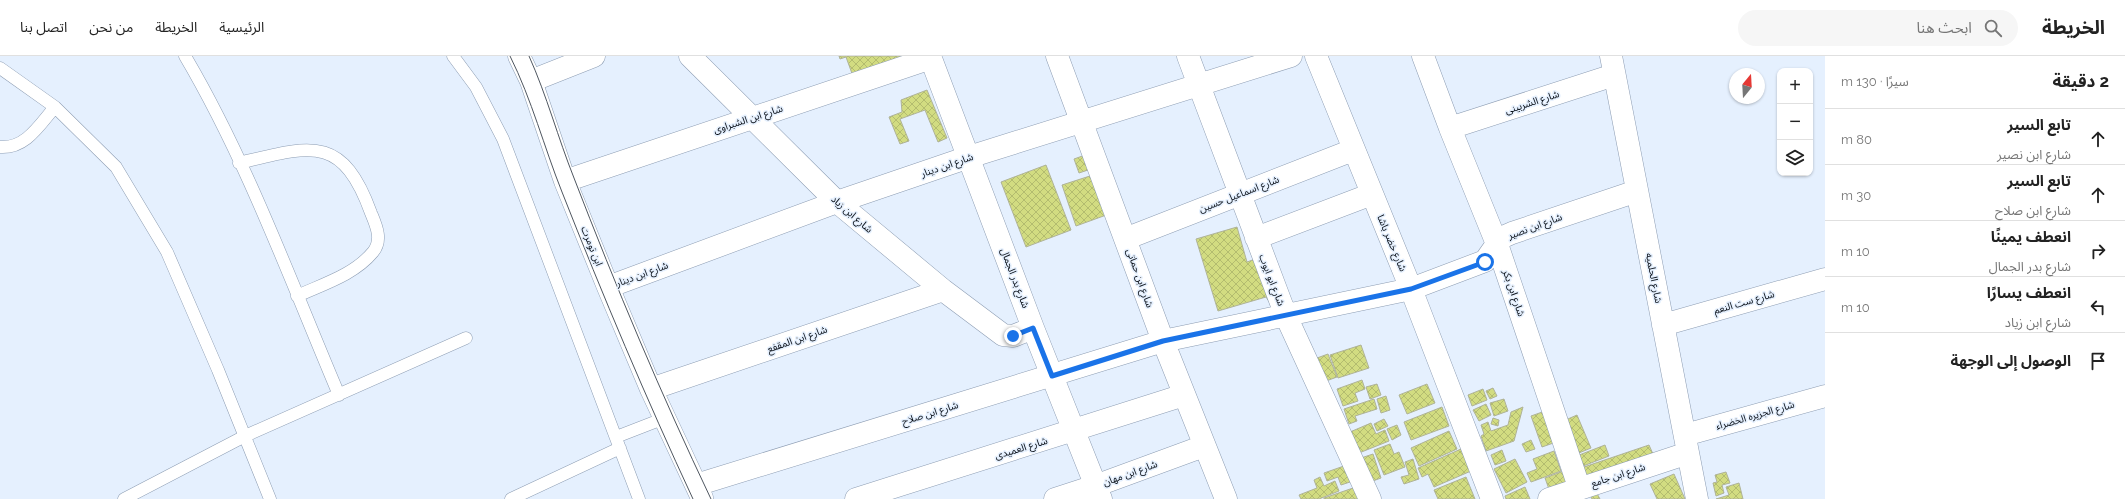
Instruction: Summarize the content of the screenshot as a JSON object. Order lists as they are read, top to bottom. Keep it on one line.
{"streets":{"street":["شارع الشربينى","شارع ابن الشبراوى","شارع ابن دينار","شارع اسماعيل حسين","شارع ابن زياد","شارع ابن نصير","شارع خضر باشا","ابن تومرت","شارع بدر الجمال","شارع ابن حماتى","شارع الحلميه","شارع ابو ايوب","شارع ابن بكر","شارع ست النعم","شارع ابن المقفع","شارع ابن صلاح","شارع الجزيره الخضراء","شارع العميدى","شارع ابن مهان","شارع ابن جامع"]},"crossings":[["شارع الشربينى","شارع الحلميه"],["شارع الشربينى","شارع ابن بكر"],["شارع ابن الشبراوى","شارع ابن زياد"],["شارع ابن الشبراوى","ابن تومرت"],["شارع ابن الشبراوى","شارع بدر الجمال"],["شارع ابن دينار","شارع ابن زياد"],["شارع ابن دينار","ابن تومرت"],["شارع ابن دينار","شارع بدر الجمال"],["شارع ابن دينار","شارع ابن حماتى"],["شارع ابن دينار","شارع ابو ايوب"],["شارع اسماعيل حسين","شارع خضر باشا"],["شارع اسماعيل حسين","شارع ابن حماتى"],["شارع اسماعيل حسين","شارع ابو ايوب"],["شارع ابن زياد","شارع بدر الجمال"],["شارع ابن زياد","شارع ابن المقفع"],["شارع ابن نصير","شارع خضر باشا"],["شارع ابن نصير","شارع ابن حماتى"],["شارع ابن نصير","شارع الحلميه"],["شارع ابن نصير","شارع ابو ايوب"],["شارع ابن نصير","شارع ابن بكر"],["شارع ابن نصير","شارع ابن صلاح"],["ابن تومرت","شارع ابن المقفع"],["ابن تومرت","شارع ابن صلاح"],["شارع بدر الجمال","شارع ابن صلاح"],["شارع بدر الجمال","شارع العميدى"],["شارع بدر الجمال","شارع ابن مهان"],["شارع ابن حماتى","شارع ابن صلاح"],["شارع ابن حماتى","شارع العميدى"],["شارع ابن حماتى","شارع ابن مهان"],["شارع الحلميه","شارع ست النعم"],["شارع الحلميه","شارع الجزيره الخضراء"],["شارع الحلميه","شارع ابن جامع"],["شارع ابن بكر","شارع ابن جامع"],["شارع الجزيره الخضراء","شارع ابن جامع"]],"north":"top","page":{"header":"الخريطة","search":"ابحث هنا","nav":["الرئيسية","الخريطة","من نحن","اتصل بنا"],"heading":["2 دقيقة","سيرًا · 130 m"],"map_buttons":["+","−"],"list":[["تابع السير","شارع ابن نصير","80 m"],["تابع السير","شارع ابن صلاح","30 m"],["انعطف يمينًا","شارع بدر الجمال","10 m"],["انعطف يسارًا","شارع ابن زياد","10 m"],"الوصول إلى الوجهة"]}}
